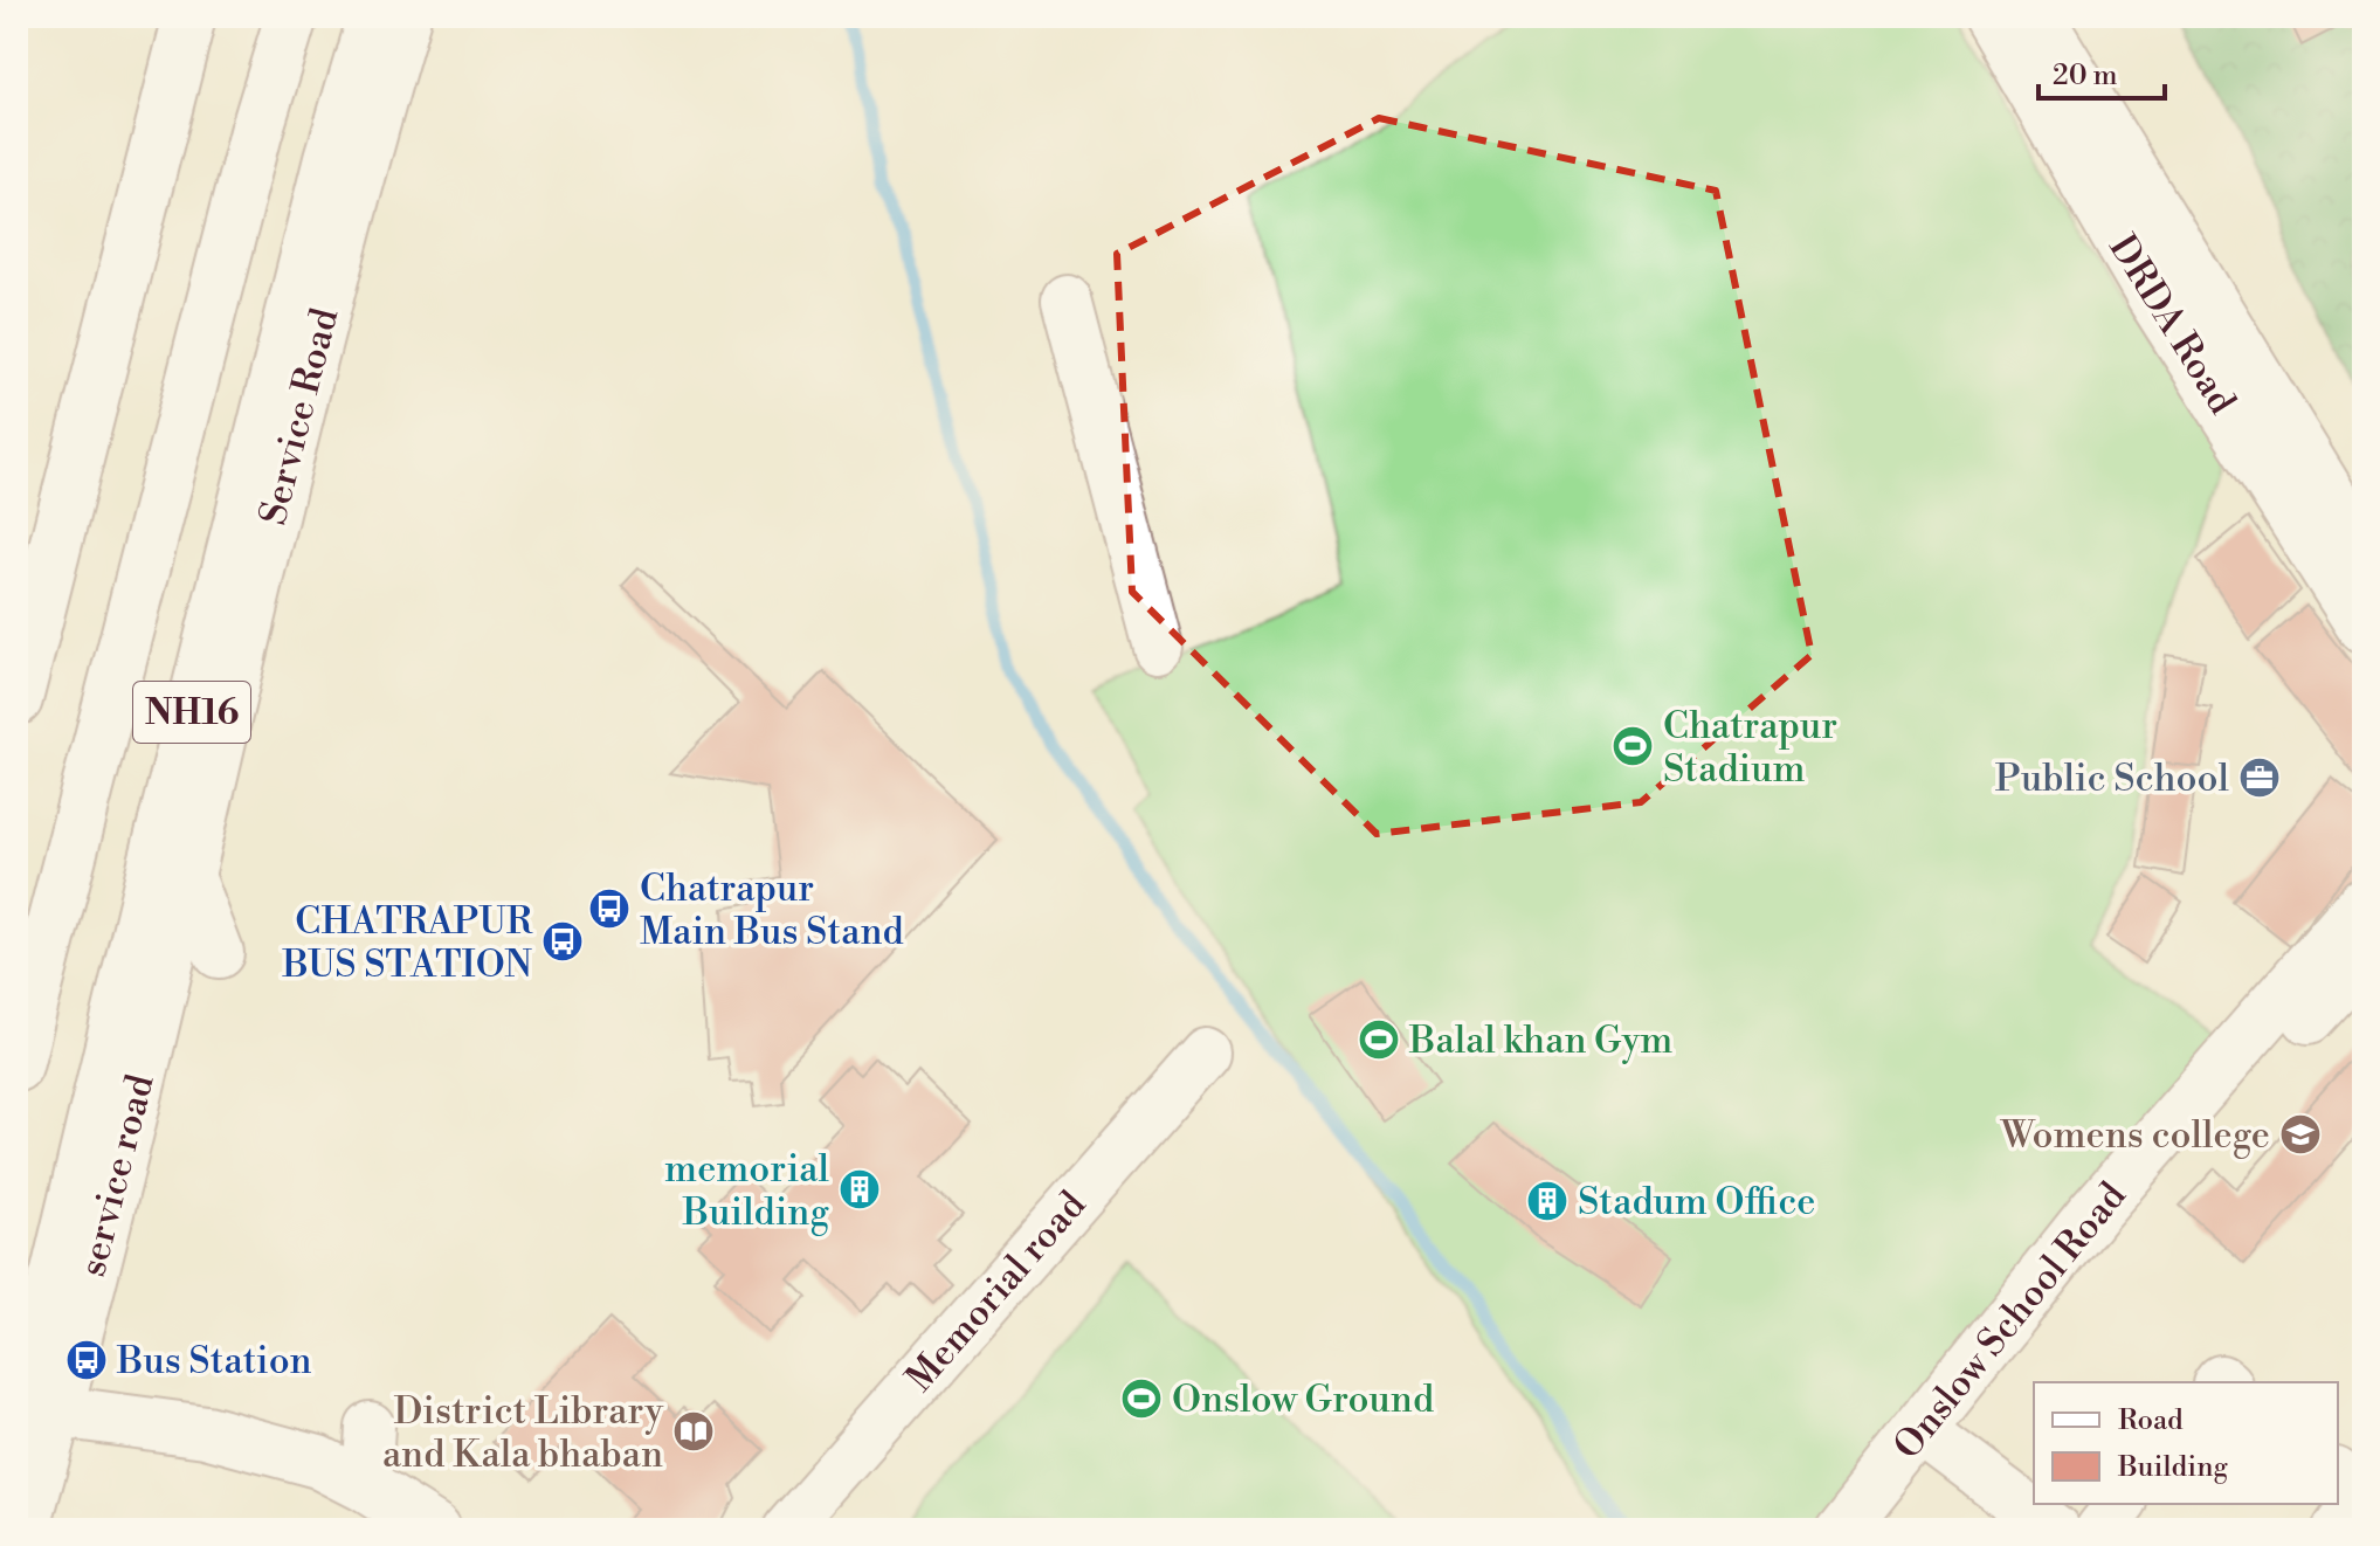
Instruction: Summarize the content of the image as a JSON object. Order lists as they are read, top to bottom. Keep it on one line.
{"streets":{"main road":["DRDA Road","Service Road","NH16","service road","Onslow School Road"],"street":["Memorial road"]},"crossings":[["Service Road","service road"],["NH16","service road"]],"places":{"sports":["Chatrapur Stadium","Balal khan Gym","Onslow Ground"],"office":["Public School"],"bus stop":["Chatrapur Main Bus Stand","CHATRAPUR BUS STATION","Bus Station"],"school or university":["Womens college"],"building":["memorial Building","Stadum Office"],"library":["District Library and Kala bhaban"]},"legend":["Road","Building"],"scale_bar":"20 m"}
